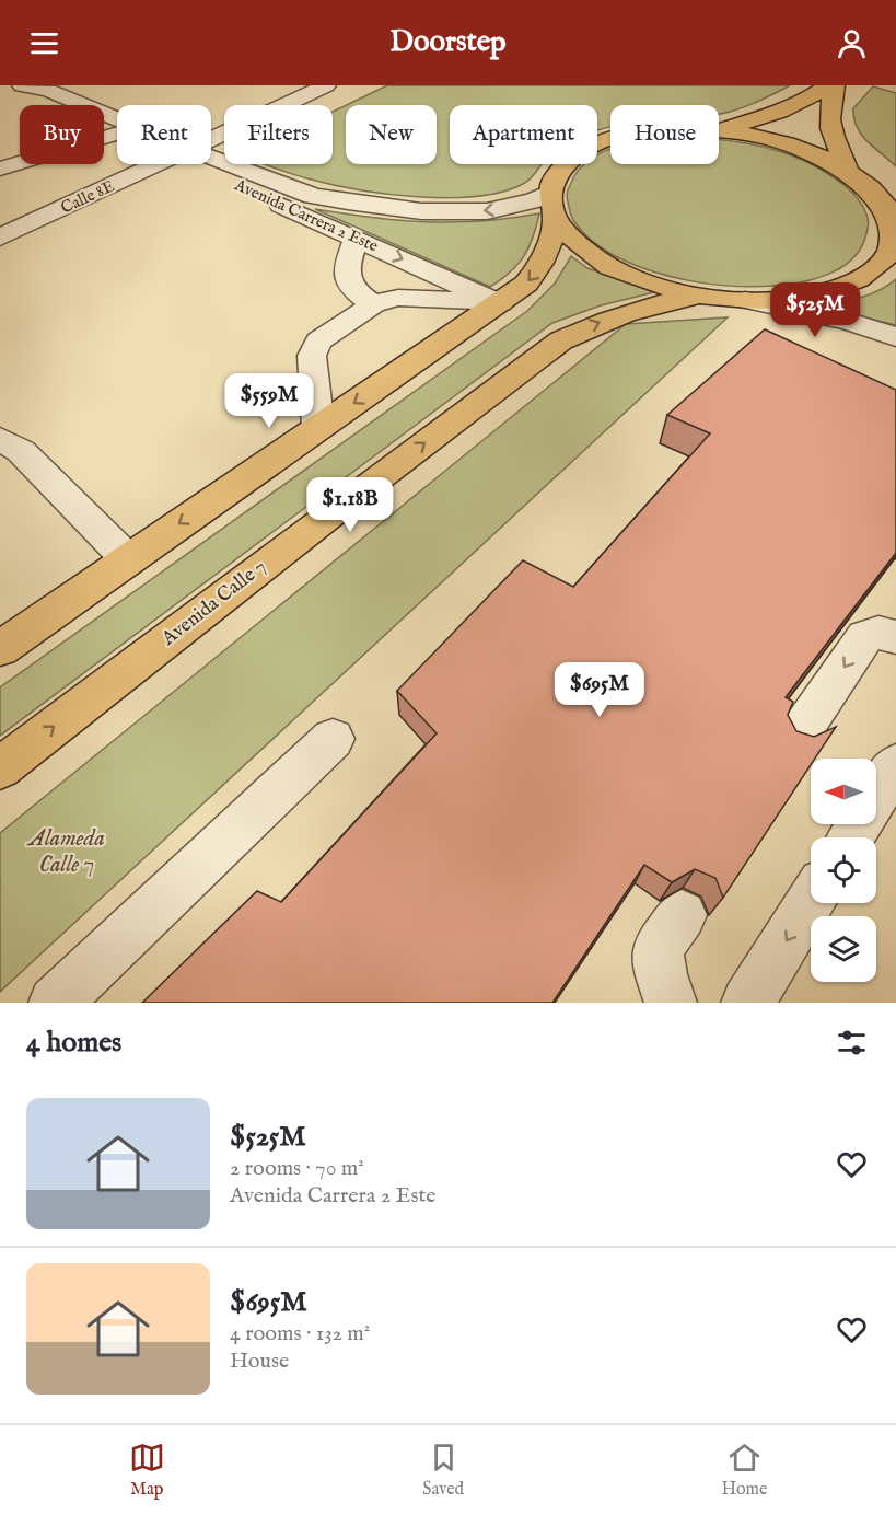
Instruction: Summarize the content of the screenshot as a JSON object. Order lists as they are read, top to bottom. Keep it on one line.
{"streets":{"main road":["Avenida Calle 7"],"street":["Calle 8E","Avenida Carrera 2 Este"]},"crossings":[["Avenida Carrera 2 Este","Avenida Calle 7"]],"parks":["Alameda Calle 7"],"north":"left","page":{"header":"Doorstep","chip":["Buy","Rent","Filters","New","Apartment","House"],"price":["$525M","$559M","$1.18B","$695M"],"heading":"4 homes","list":[{"name":"$525M","note":"2 rooms · 70 m² · Avenida Carrera 2 Este"},{"name":"$695M","note":"4 rooms · 132 m² · House"}],"tabs":["Map","Saved","Home"]}}
